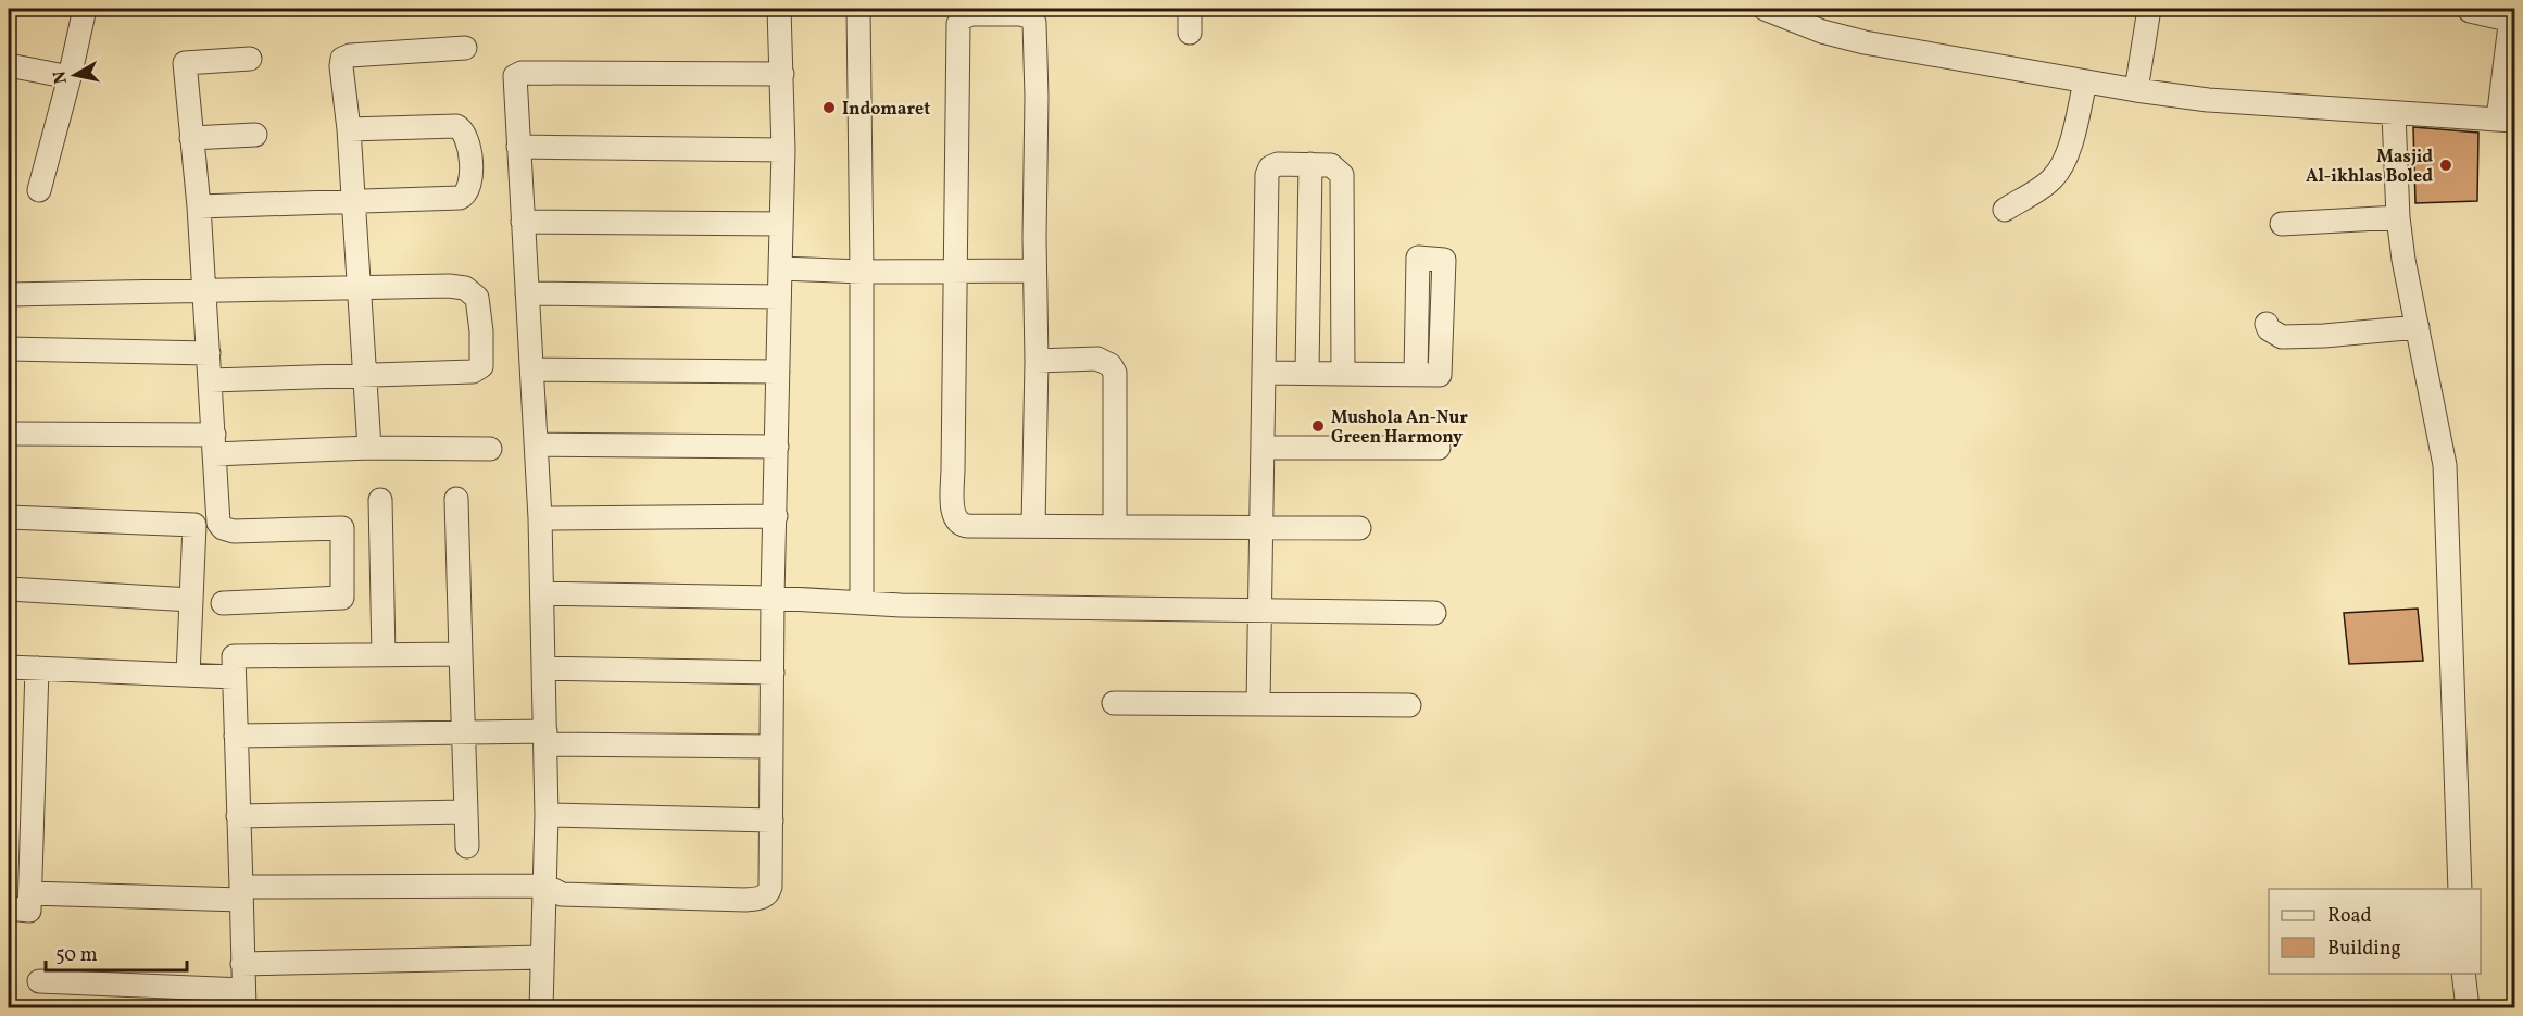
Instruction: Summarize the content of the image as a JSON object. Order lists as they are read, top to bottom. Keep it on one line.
{"places":["Indomaret","Masjid Al-ikhlas Boled","Mushola An-Nur Green Harmony"],"legend":["Road","Building"],"scale_bar":"50 m","north":"left"}
